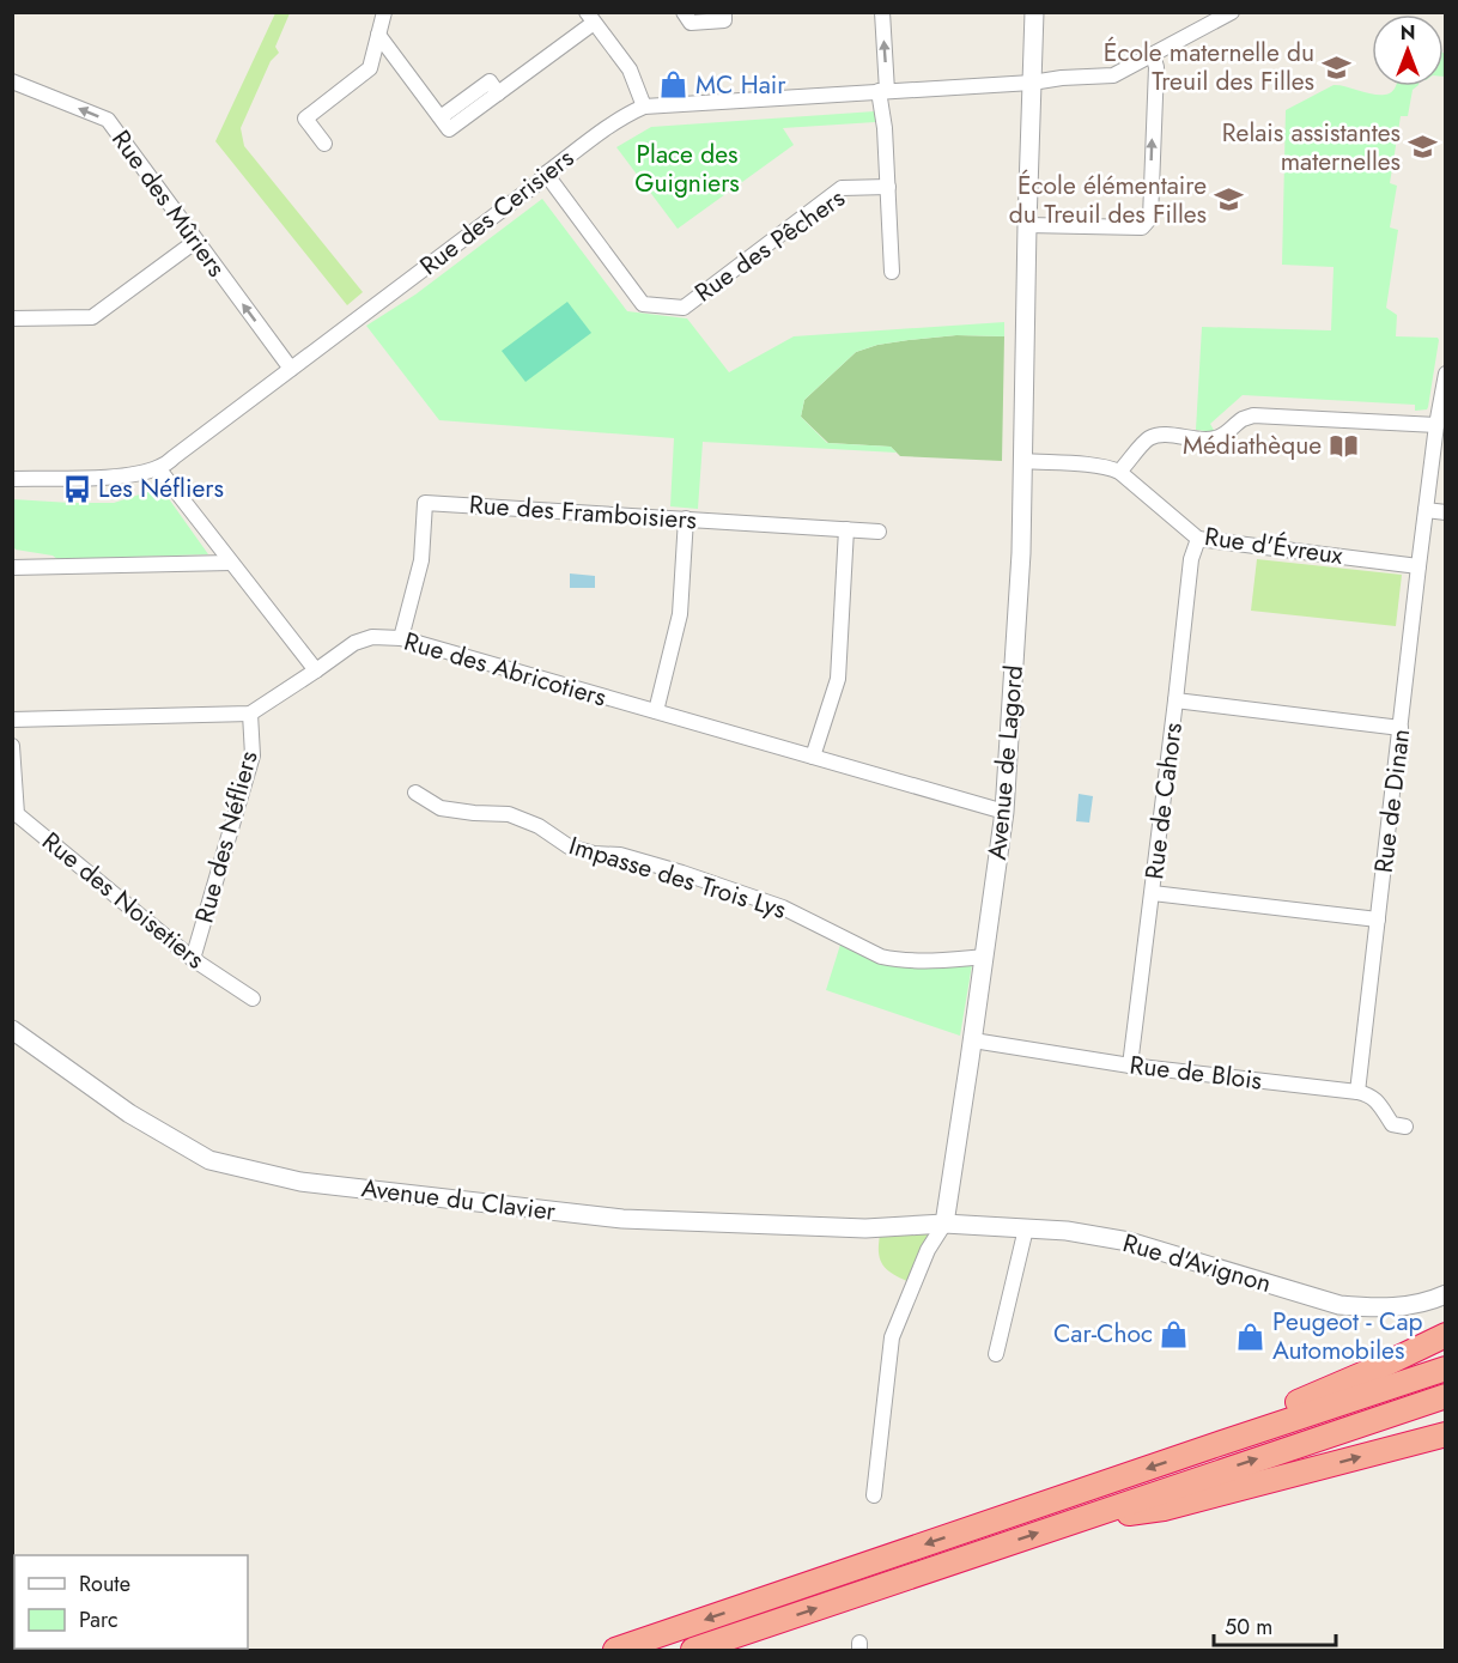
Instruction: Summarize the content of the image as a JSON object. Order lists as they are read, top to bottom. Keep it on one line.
{"streets":{"street":["Rue des Mûriers","Rue des Cerisiers","Rue des Pêchers","Rue des Framboisiers","Rue d'Évreux","Rue des Abricotiers","Avenue de Lagord","Rue de Cahors","Rue de Dinan","Rue des Néfliers","Impasse des Trois Lys","Rue des Noisetiers","Rue de Blois","Avenue du Clavier","Rue d'Avignon"]},"crossings":[["Rue des Mûriers","Rue des Cerisiers"],["Rue des Cerisiers","Rue des Pêchers"],["Rue des Cerisiers","Avenue de Lagord"],["Rue des Framboisiers","Rue des Abricotiers"],["Rue d'Évreux","Avenue de Lagord"],["Rue d'Évreux","Rue de Cahors"],["Rue d'Évreux","Rue de Dinan"],["Rue des Abricotiers","Avenue de Lagord"],["Rue des Abricotiers","Rue des Néfliers"],["Avenue de Lagord","Impasse des Trois Lys"],["Avenue de Lagord","Rue de Blois"],["Avenue de Lagord","Avenue du Clavier"],["Avenue de Lagord","Rue d'Avignon"],["Rue de Cahors","Rue de Blois"],["Rue de Dinan","Rue de Blois"],["Rue des Néfliers","Rue des Noisetiers"],["Avenue du Clavier","Rue d'Avignon"]],"one_way":["Rue des Mûriers"],"parks":["Place des Guigniers"],"places":{"school or university":["École maternelle du Treuil des Filles","Relais assistantes maternelles","École élémentaire du Treuil des Filles"],"shop":["MC Hair","Car-Choc","Peugeot - Cap Automobiles"],"library":["Médiathèque"],"bus stop":["Les Néfliers"]},"legend":["Route","Parc"],"scale_bar":"50 m","north":"top"}
